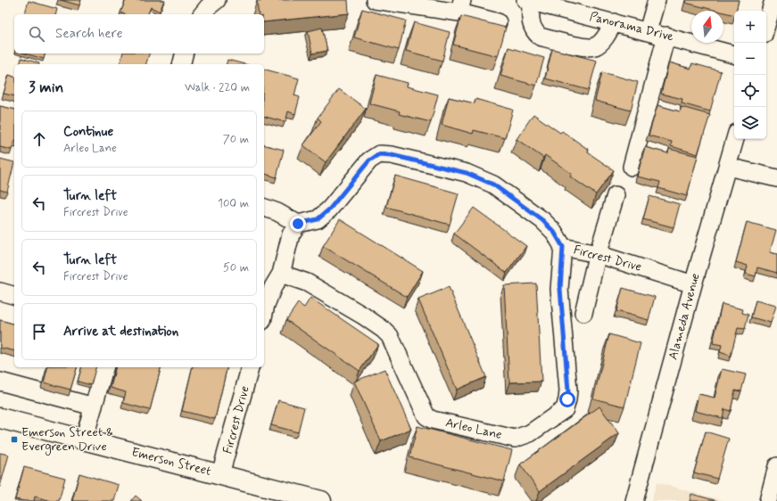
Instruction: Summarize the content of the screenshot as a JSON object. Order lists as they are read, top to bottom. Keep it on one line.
{"streets":{"main road":["Emerson Street"],"street":["Panorama Drive","Fircrest Drive","Alameda Avenue","Arleo Lane"]},"crossings":[["Fircrest Drive","Alameda Avenue"],["Fircrest Drive","Arleo Lane"],["Fircrest Drive","Emerson Street"]],"places":{"transit":["Emerson Street & Evergreen Drive"]},"north":"top","page":{"map_buttons":["+","−"],"search":"Search here","heading":["3 min","Walk · 220 m"],"list":[["Continue","Arleo Lane","70 m"],["Turn left","Fircrest Drive","100 m"],["Turn left","Fircrest Drive","50 m"],"Arrive at destination"]}}
